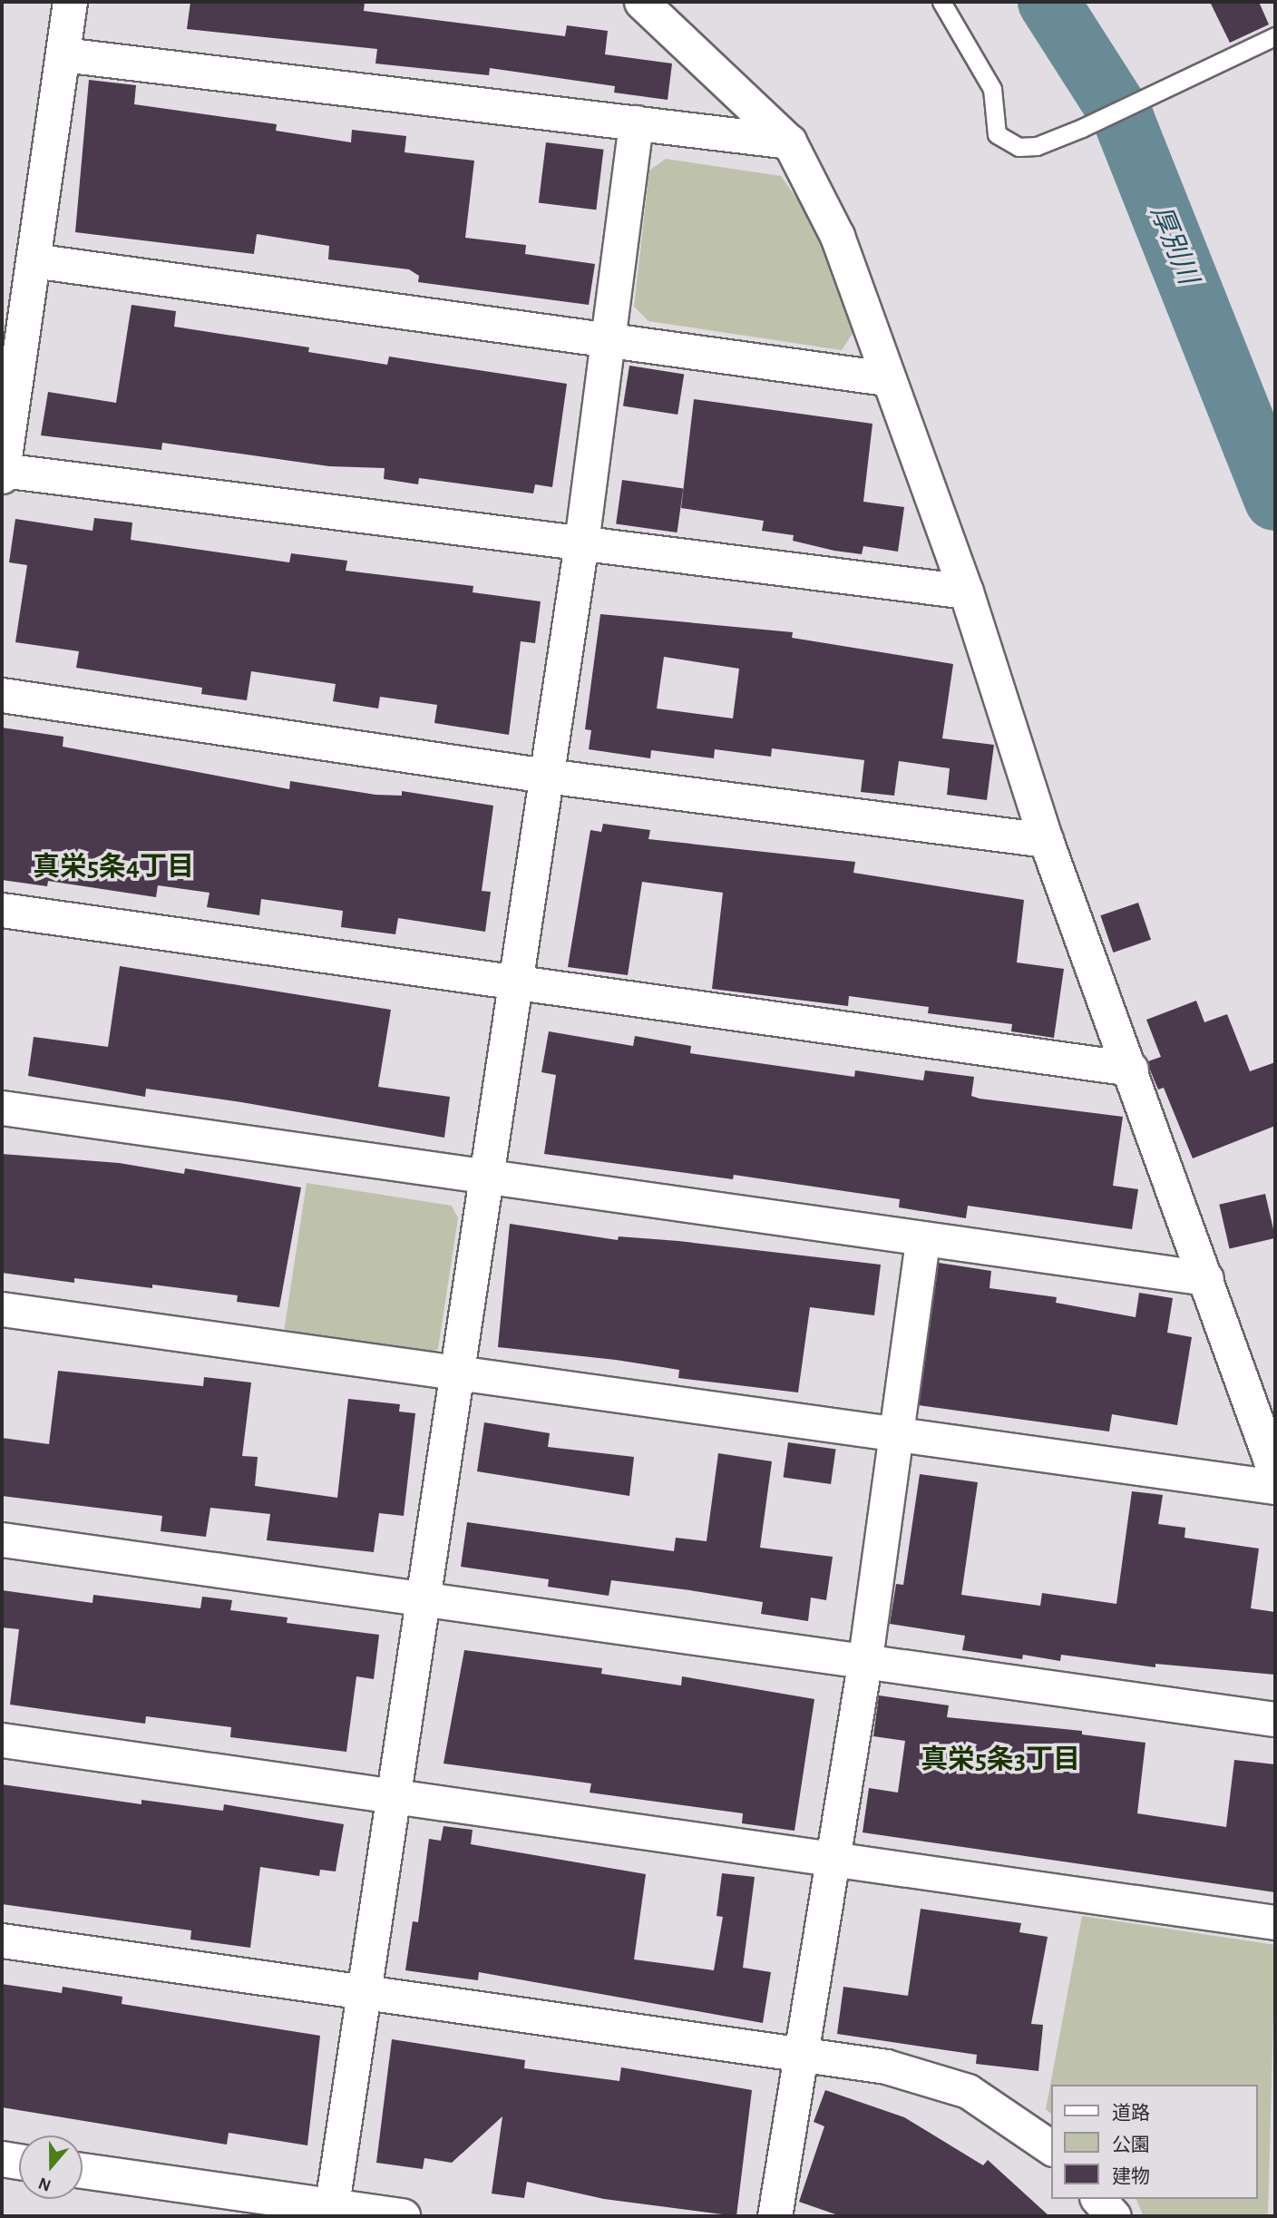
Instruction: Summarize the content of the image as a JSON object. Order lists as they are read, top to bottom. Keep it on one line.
{"districts":["真栄5条4丁目","真栄5条3丁目"],"water":["厚別川"],"legend":["道路","公園","建物"],"north":"bottom"}
